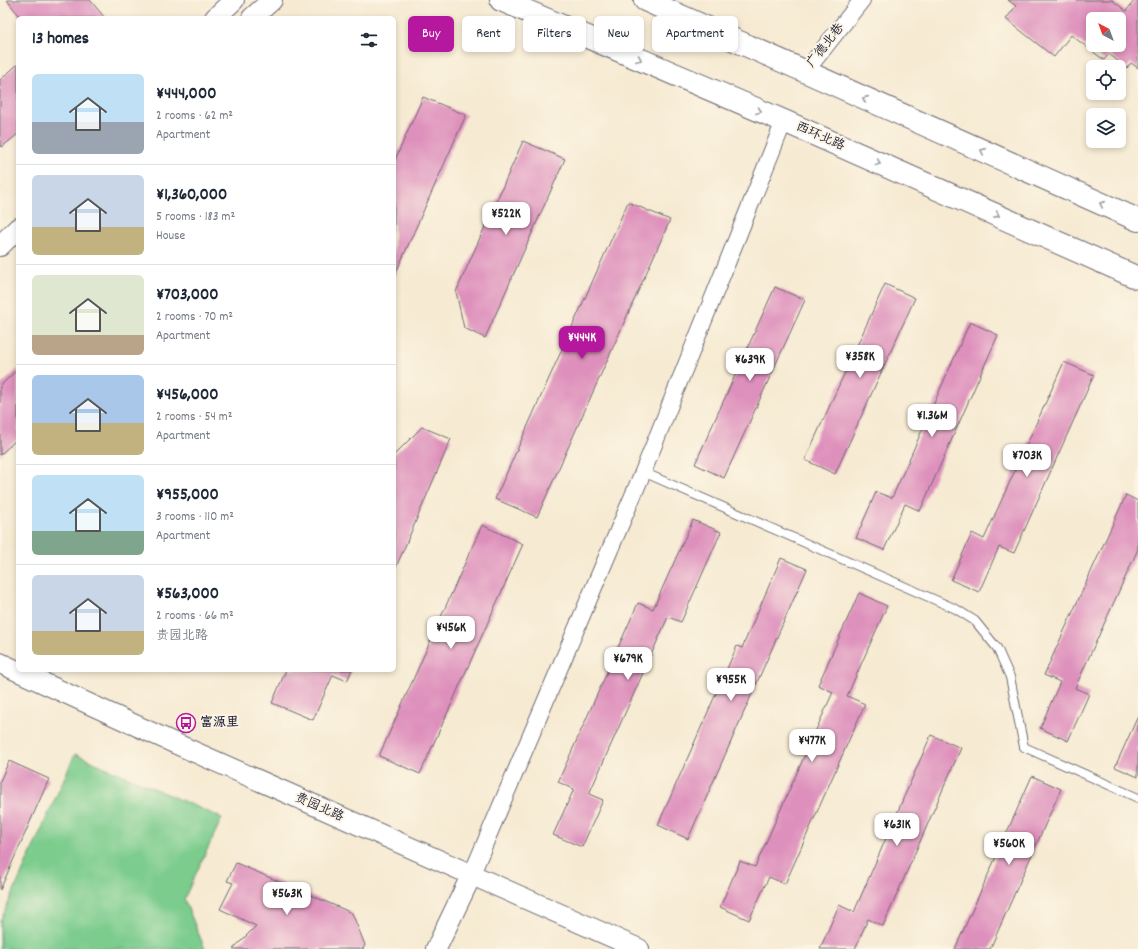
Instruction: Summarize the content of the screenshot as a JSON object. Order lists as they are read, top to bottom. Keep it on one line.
{"streets":{"main road":["西环北路"],"street":["广德北巷","贵园北路"]},"places":{"bus stop":["富源里"]},"north":"top left","page":{"chip":["Buy","Rent","Filters","New","Apartment"],"heading":"13 homes","list":[{"name":"¥444,000","note":"2 rooms · 62 m² · Apartment"},{"name":"¥1,360,000","note":"5 rooms · 183 m² · House"},{"name":"¥703,000","note":"2 rooms · 70 m² · Apartment"},{"name":"¥456,000","note":"2 rooms · 54 m² · Apartment"},{"name":"¥955,000","note":"3 rooms · 110 m² · Apartment"},{"name":"¥563,000","note":"2 rooms · 66 m² · 贵园北路"}],"price":["¥522K","¥444K","¥358K","¥639K","¥1.36M","¥703K","¥456K","¥679K","¥955K","¥477K","¥631K","¥560K","¥563K"]}}
